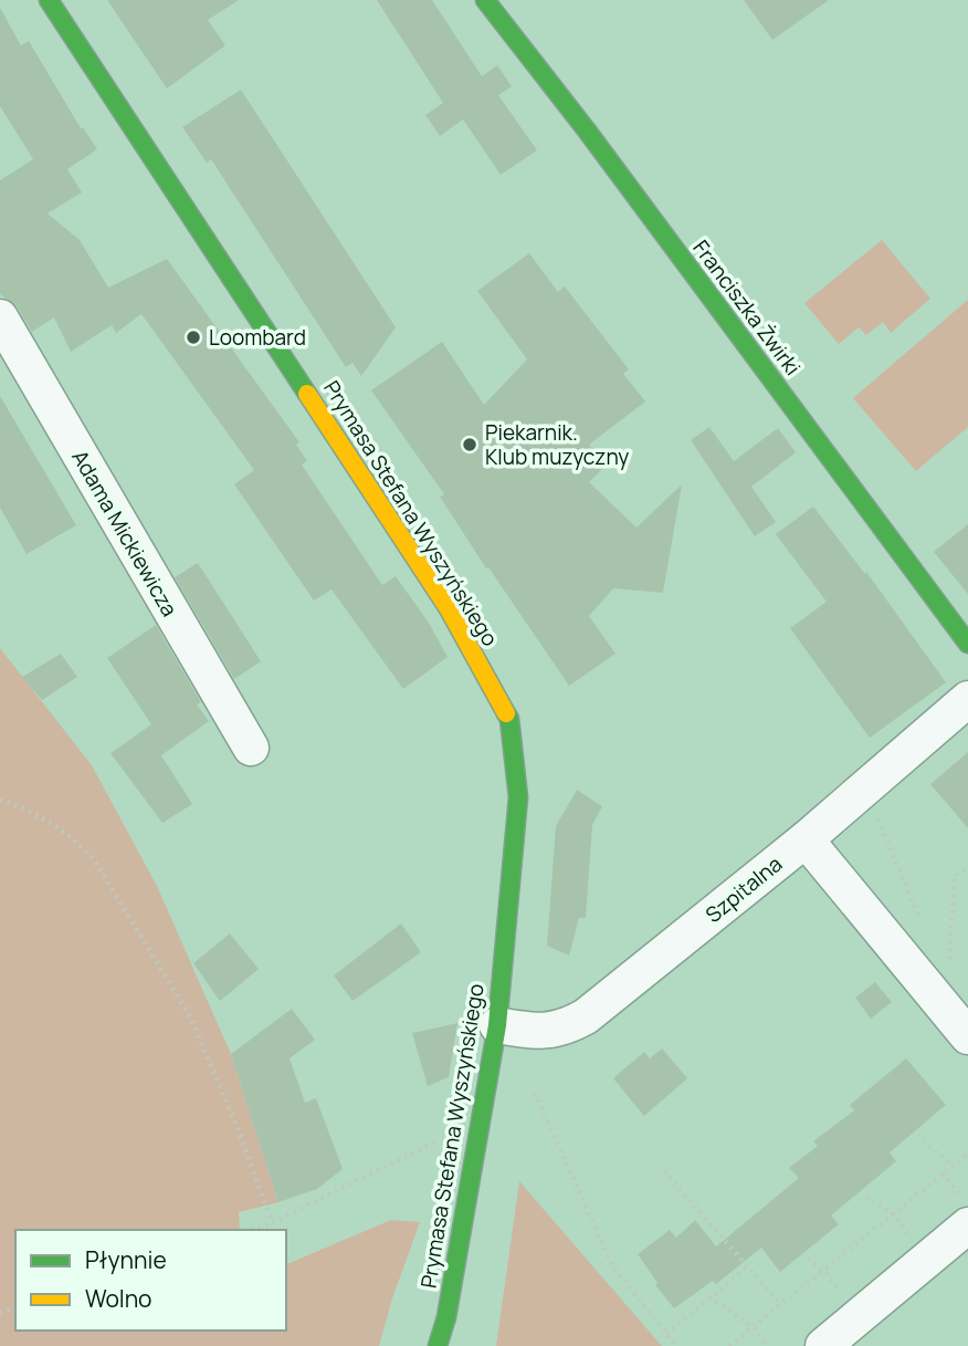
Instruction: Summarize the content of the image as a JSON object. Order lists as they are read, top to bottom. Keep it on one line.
{"streets":{"street":["Franciszka Żwirki","Prymasa Stefana Wyszyńskiego","Adama Mickiewicza","Szpitalna"]},"crossings":[["Prymasa Stefana Wyszyńskiego","Szpitalna"]],"places":["Loombard","Piekarnik. Klub muzyczny"],"legend":["Płynnie","Wolno"]}
